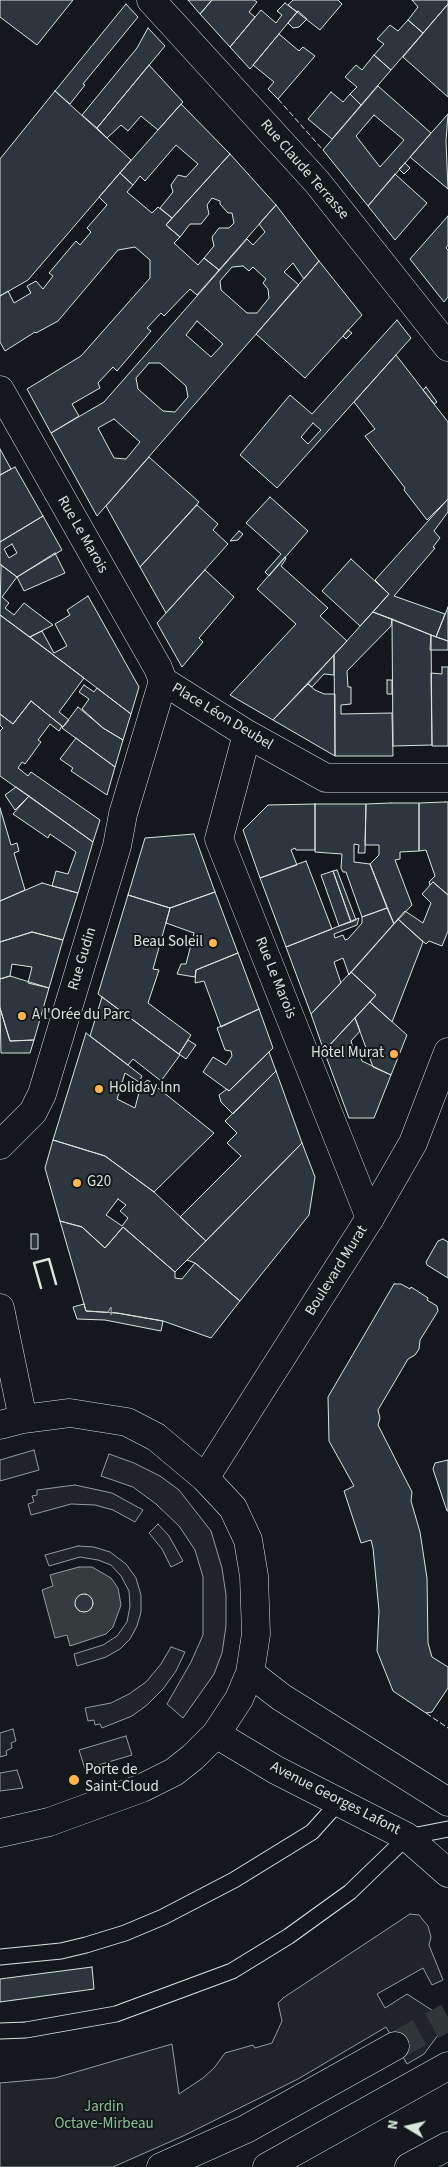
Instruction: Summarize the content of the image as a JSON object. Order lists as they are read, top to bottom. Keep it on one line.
{"streets":{"main road":["Rue Claude Terrasse","Rue Le Marois","Place Léon Deubel","Rue Gudin","Boulevard Murat","Avenue Georges Lafont"]},"crossings":[["Rue Le Marois","Place Léon Deubel"],["Rue Le Marois","Boulevard Murat"],["Place Léon Deubel","Rue Gudin"]],"parks":["Jardin Octave-Mirbeau"],"places":["Beau Soleil","A l'Orée du Parc","Hôtel Murat","Holiday Inn","G20","Porte de Saint-Cloud"],"house_numbers":["4"],"north":"left"}
